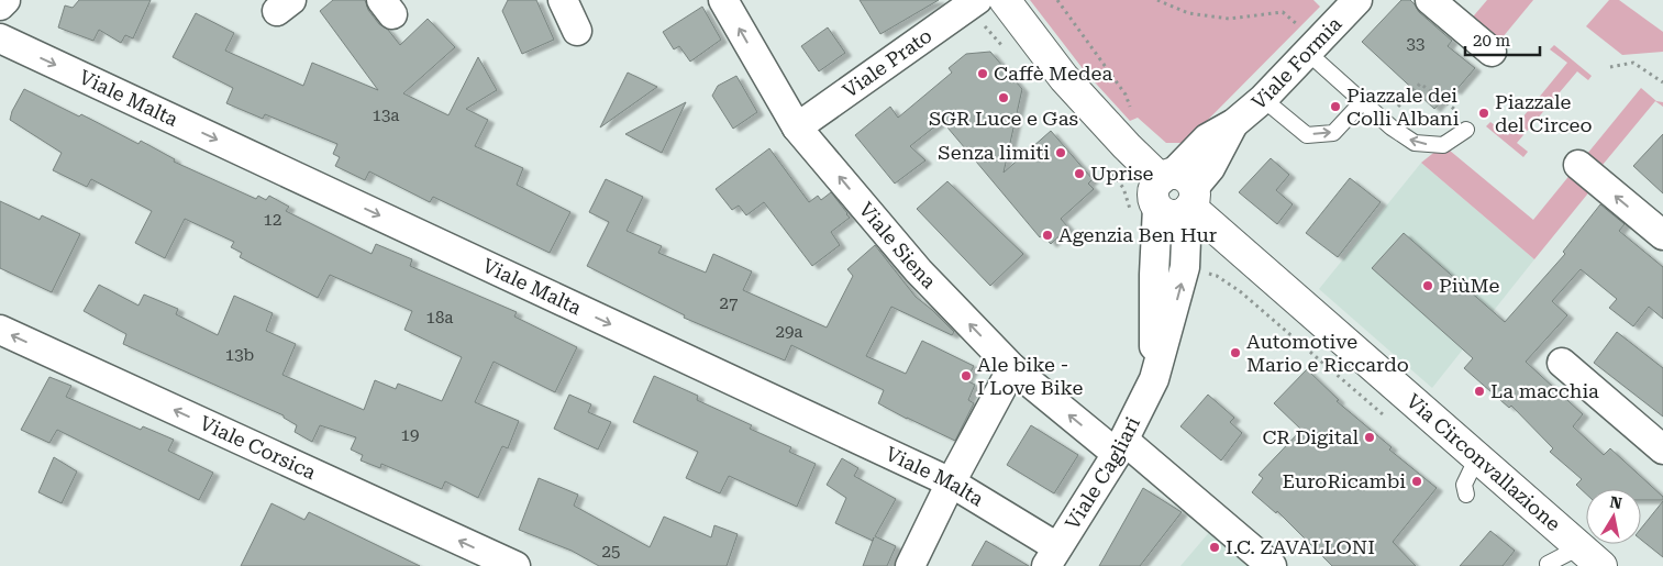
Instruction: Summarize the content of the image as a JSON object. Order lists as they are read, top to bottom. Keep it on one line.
{"streets":{"main road":["Via Circonvallazione"],"street":["Viale Formia","Viale Prato","Viale Malta","Viale Siena","Viale Corsica","Viale Cagliari"]},"crossings":[["Viale Formia","Via Circonvallazione"],["Viale Formia","Viale Cagliari"],["Viale Prato","Viale Siena"],["Viale Malta","Viale Cagliari"],["Viale Siena","Viale Cagliari"],["Via Circonvallazione","Viale Cagliari"]],"one_way":["Viale Malta","Viale Siena","Viale Corsica"],"places":["Caffè Medea","SGR Luce e Gas","Piazzale dei Colli Albani","Piazzale del Circeo","Senza limiti","Uprise","Agenzia Ben Hur","PiùMe","Automotive Mario e Riccardo","Ale bike - I Love Bike","La macchia","CR Digital","EuroRicambi","I.C. ZAVALLONI"],"house_numbers":["33","13a","12","27","18a","29a","13b","19","25"],"scale_bar":"20 m","north":"top"}
